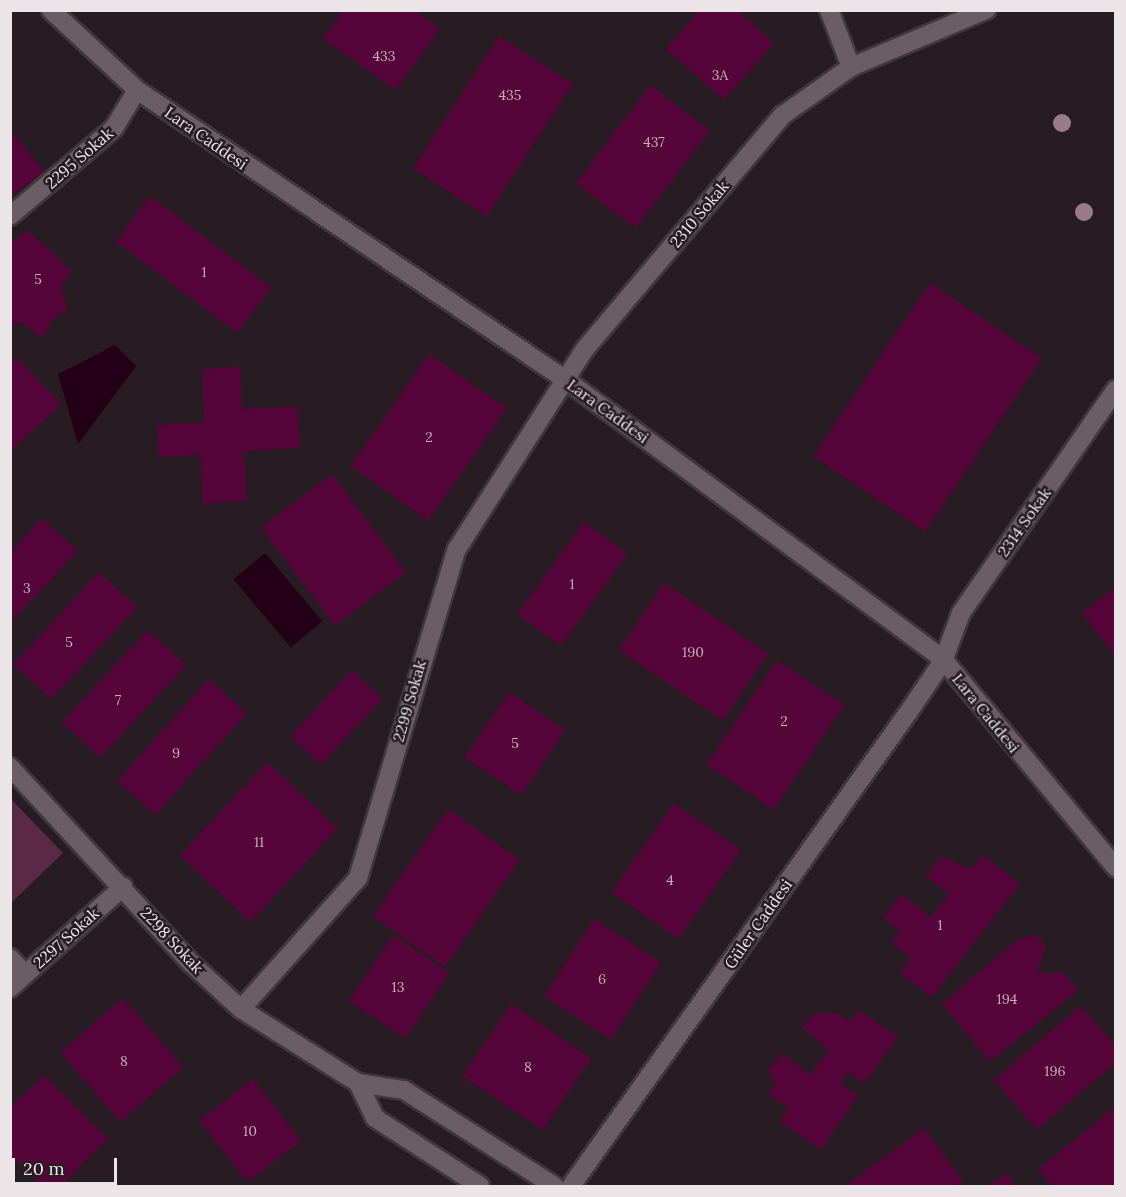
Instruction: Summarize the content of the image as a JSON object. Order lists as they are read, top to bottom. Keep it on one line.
{"streets":{"street":["Lara Caddesi","2295 Sokak","2310 Sokak","2314 Sokak","2299 Sokak","Güler Caddesi","2297 Sokak","2298 Sokak"]},"crossings":[["Lara Caddesi","2295 Sokak"],["Lara Caddesi","2310 Sokak"],["Lara Caddesi","2314 Sokak"],["Lara Caddesi","2299 Sokak"],["Lara Caddesi","Güler Caddesi"],["2310 Sokak","2299 Sokak"],["2314 Sokak","Güler Caddesi"],["2299 Sokak","2298 Sokak"],["2297 Sokak","2298 Sokak"]],"house_numbers":["433","3A","435","437","1","5","2","1","3","5","190","7","2","5","9","11","4","1","6","13","194","8","8","196","10"],"scale_bar":"20 m"}
